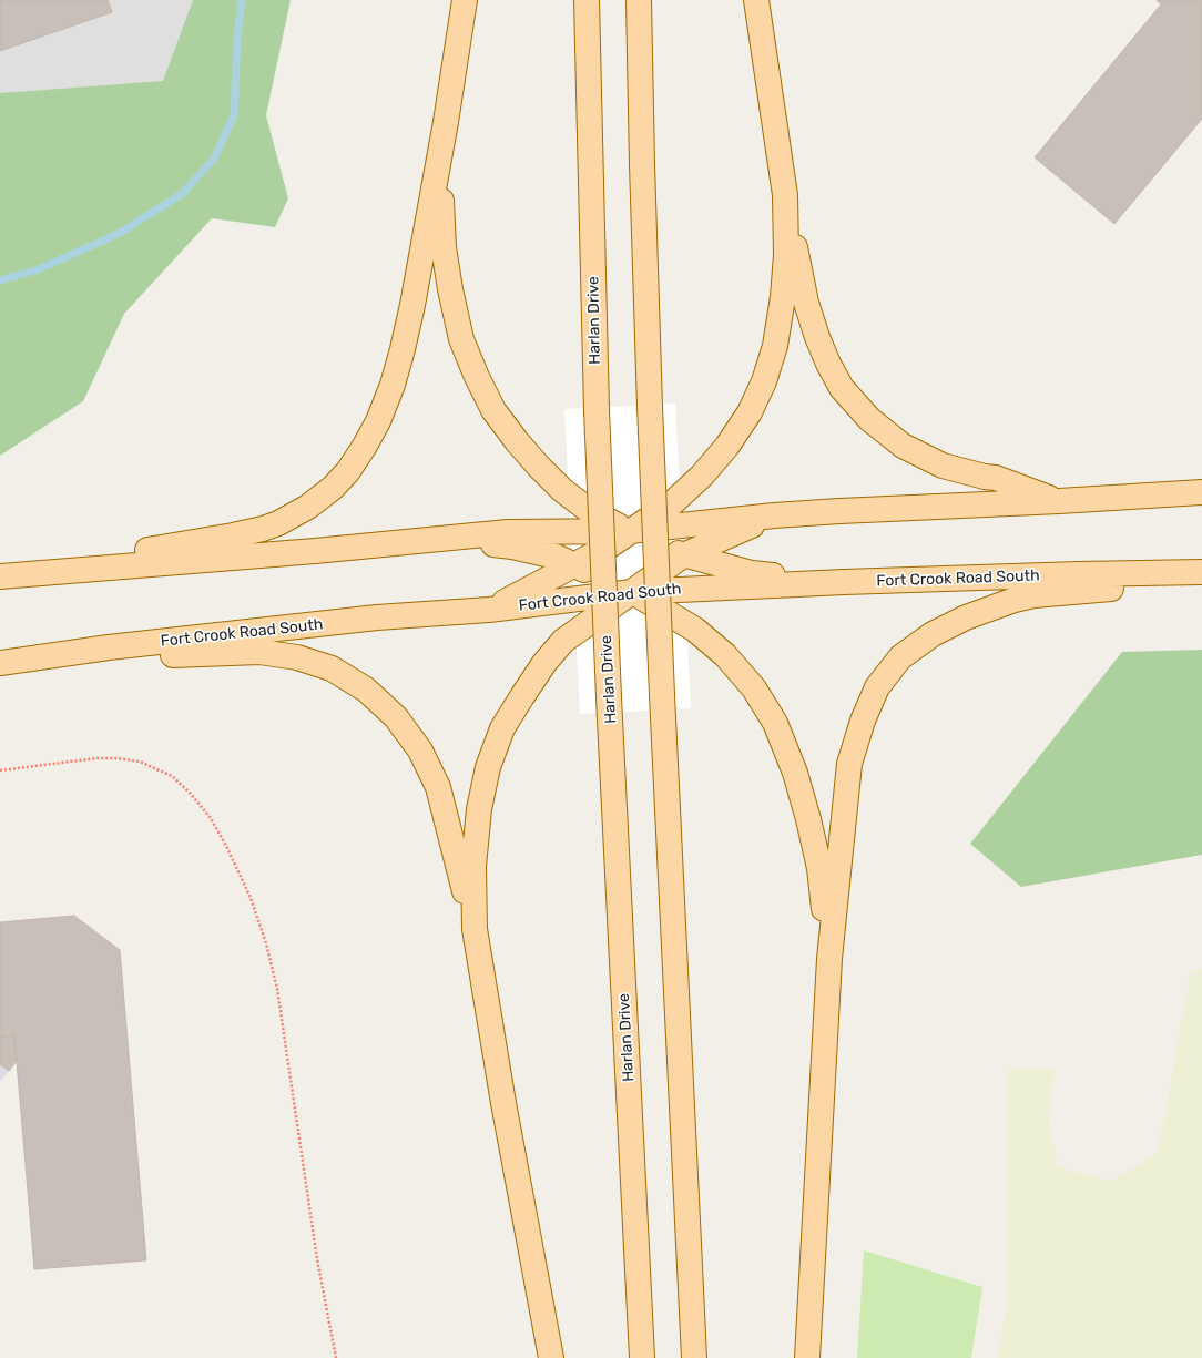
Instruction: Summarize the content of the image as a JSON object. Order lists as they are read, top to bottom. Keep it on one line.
{"streets":{"main road":["Harlan Drive","Fort Crook Road South"]}}
